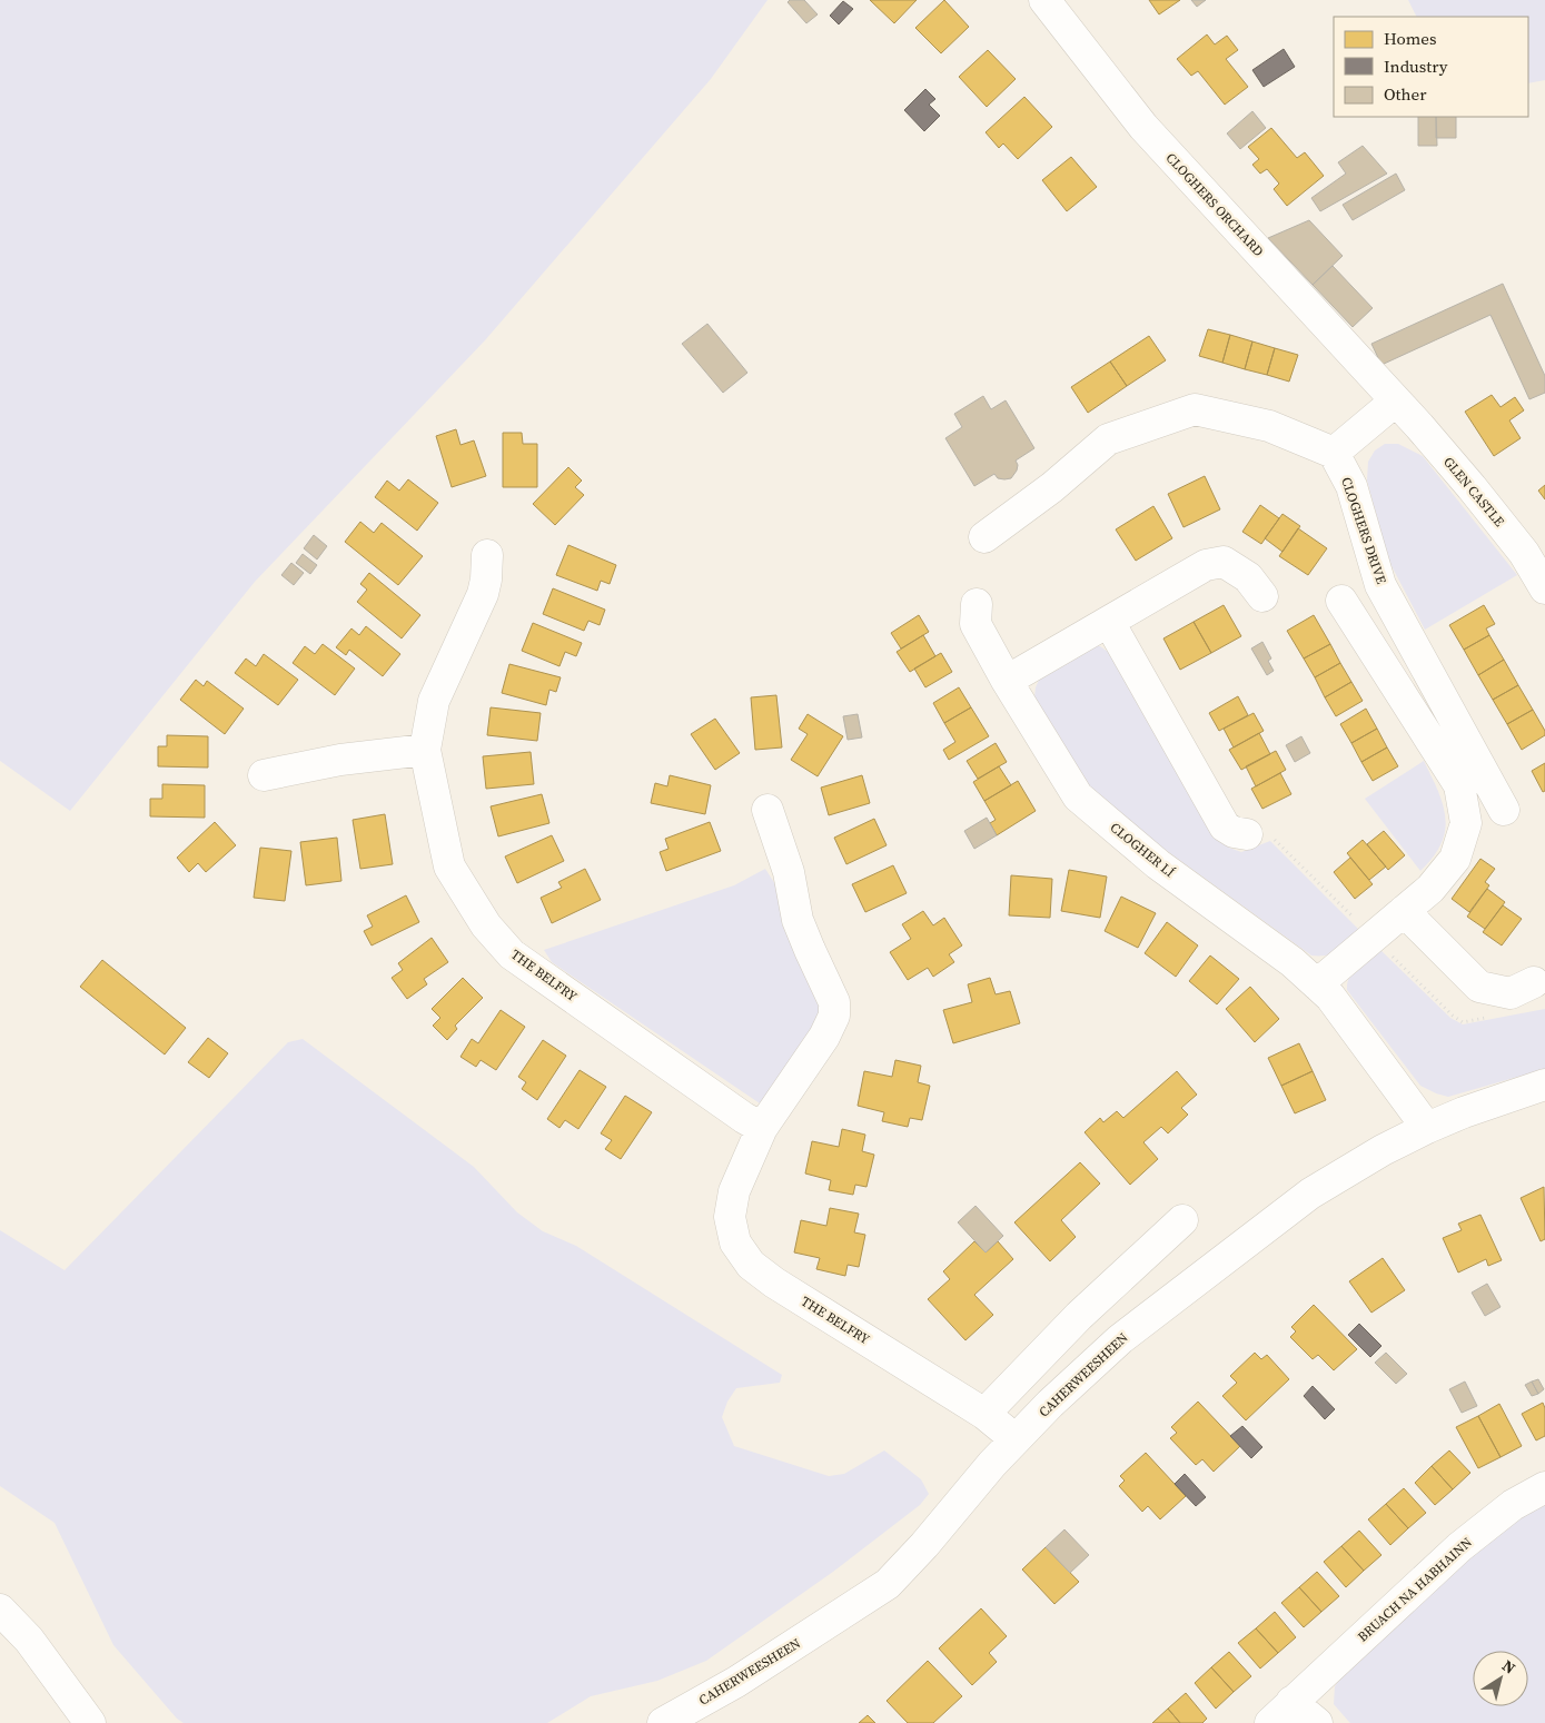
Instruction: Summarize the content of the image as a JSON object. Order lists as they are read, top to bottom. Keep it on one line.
{"streets":{"street":["CLOGHERS ORCHARD","GLEN CASTLE","CLOGHERS DRIVE","CLOGHER LÍ","THE BELFRY","CAHERWEESHEEN","BRUACH NA HABHAINN"]},"crossings":[["CLOGHERS ORCHARD","GLEN CASTLE"],["CLOGHER LÍ","CAHERWEESHEEN"],["THE BELFRY","CAHERWEESHEEN"]],"legend":["Homes","Industry","Other"],"north":"top right"}
